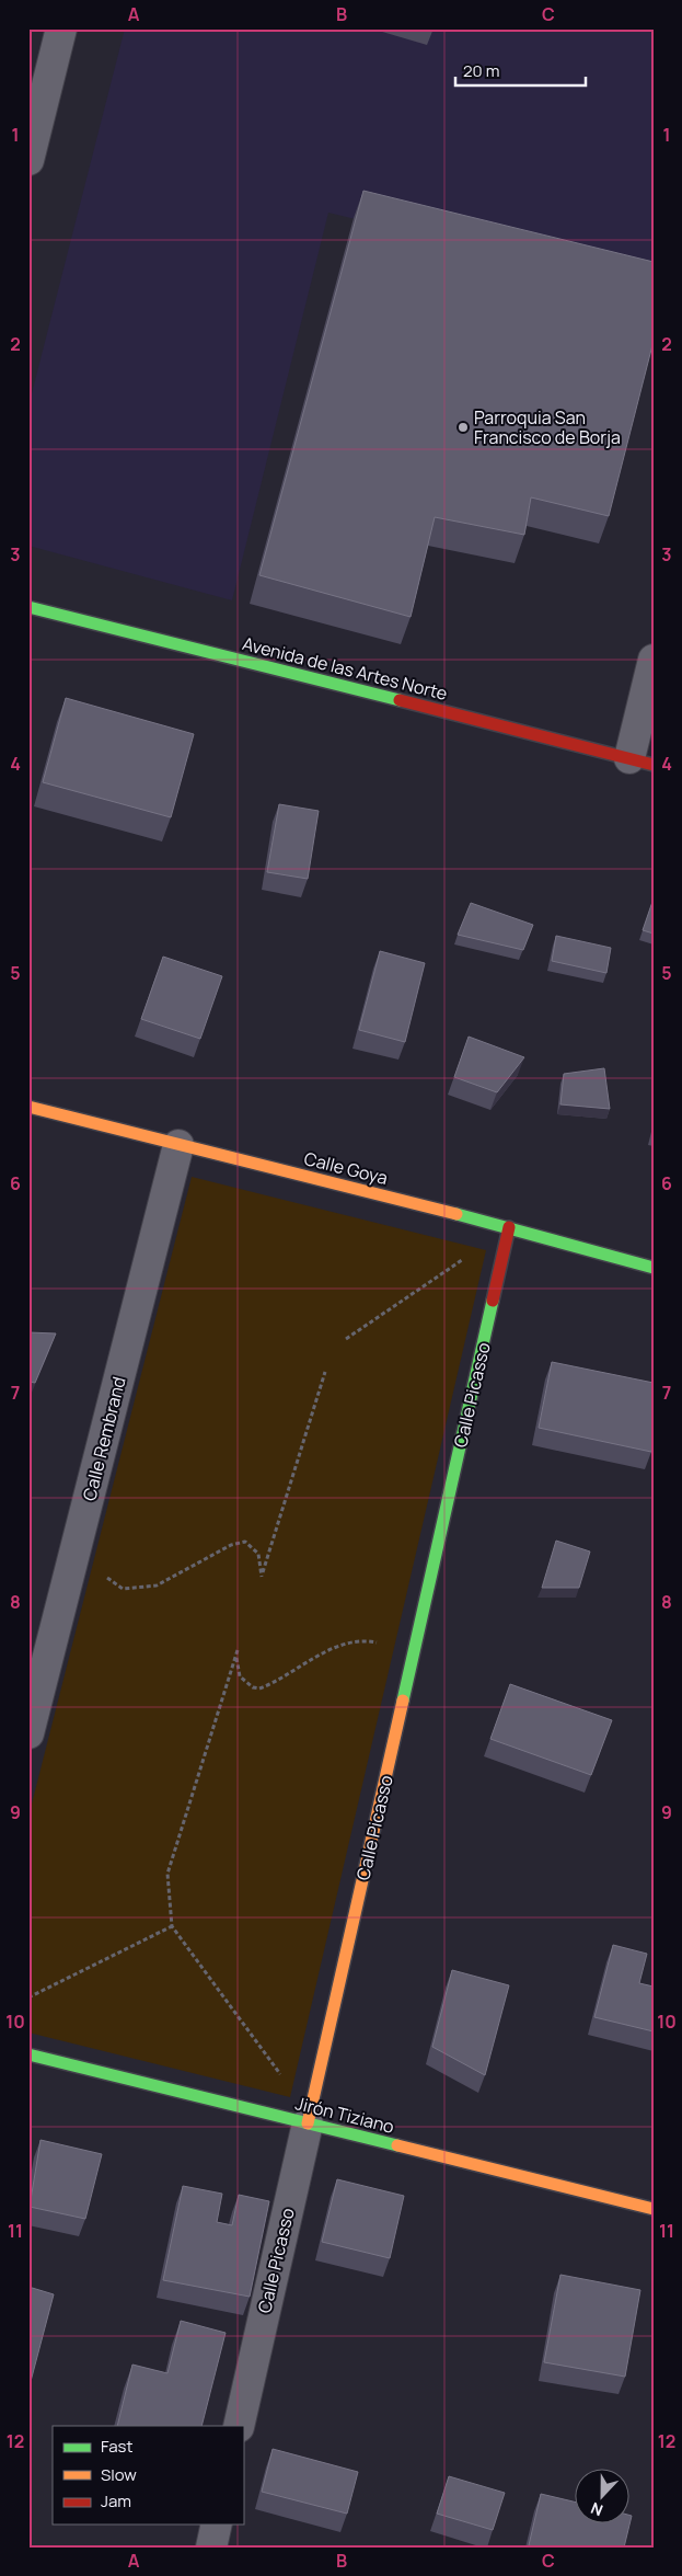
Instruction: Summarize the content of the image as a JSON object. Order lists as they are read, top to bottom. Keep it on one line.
{"streets":{"street":["Avenida de las Artes Norte","Calle Goya","Calle Picasso","Calle Rembrand","Jirón Tiziano"]},"crossings":[["Calle Goya","Calle Picasso"],["Calle Goya","Calle Rembrand"],["Calle Picasso","Jirón Tiziano"]],"places":["Parroquia San Francisco de Borja"],"legend":["Fast","Slow","Jam"],"scale_bar":"20 m","north":"bottom","grid":{"columns":["A","B","C"],"rows":["1","2","3","4","5","6","7","8","9","10","11","12"]}}
